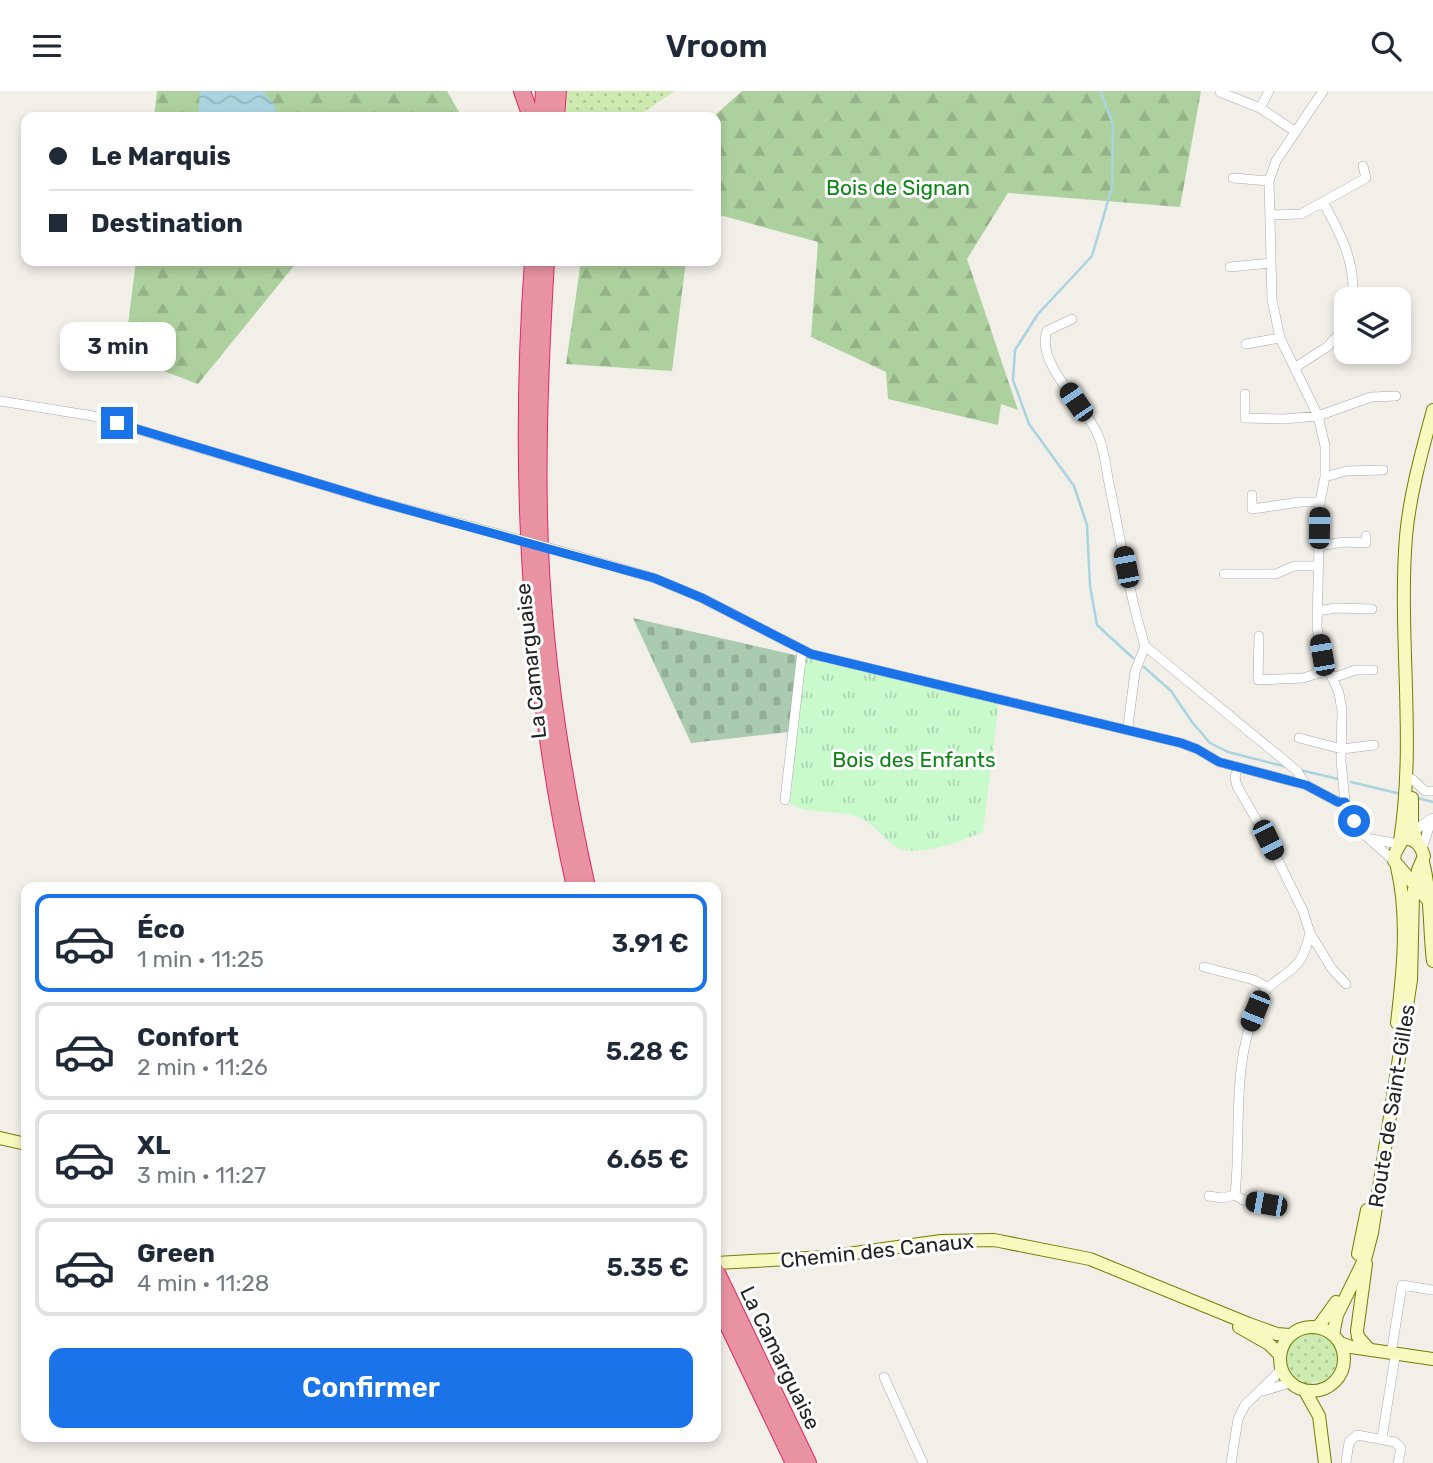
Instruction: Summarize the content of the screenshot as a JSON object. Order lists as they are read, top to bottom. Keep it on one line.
{"streets":{"highway":["La Camarguaise"],"main road":["Route de Saint-Gilles","Chemin des Canaux"]},"crossings":[["Route de Saint-Gilles","Chemin des Canaux"]],"parks":["Bois de Signan","Bois des Enfants"],"page":{"header":"Vroom","banner":["Le Marquis","Destination"],"bubble":"3 min","list":[{"name":"Éco","note":"1 min · 11:25","value":"3.91 €"},{"name":"Confort","note":"2 min · 11:26","value":"5.28 €"},{"name":"XL","note":"3 min · 11:27","value":"6.65 €"},{"name":"Green","note":"4 min · 11:28","value":"5.35 €"}],"buttons":"Confirmer"}}
